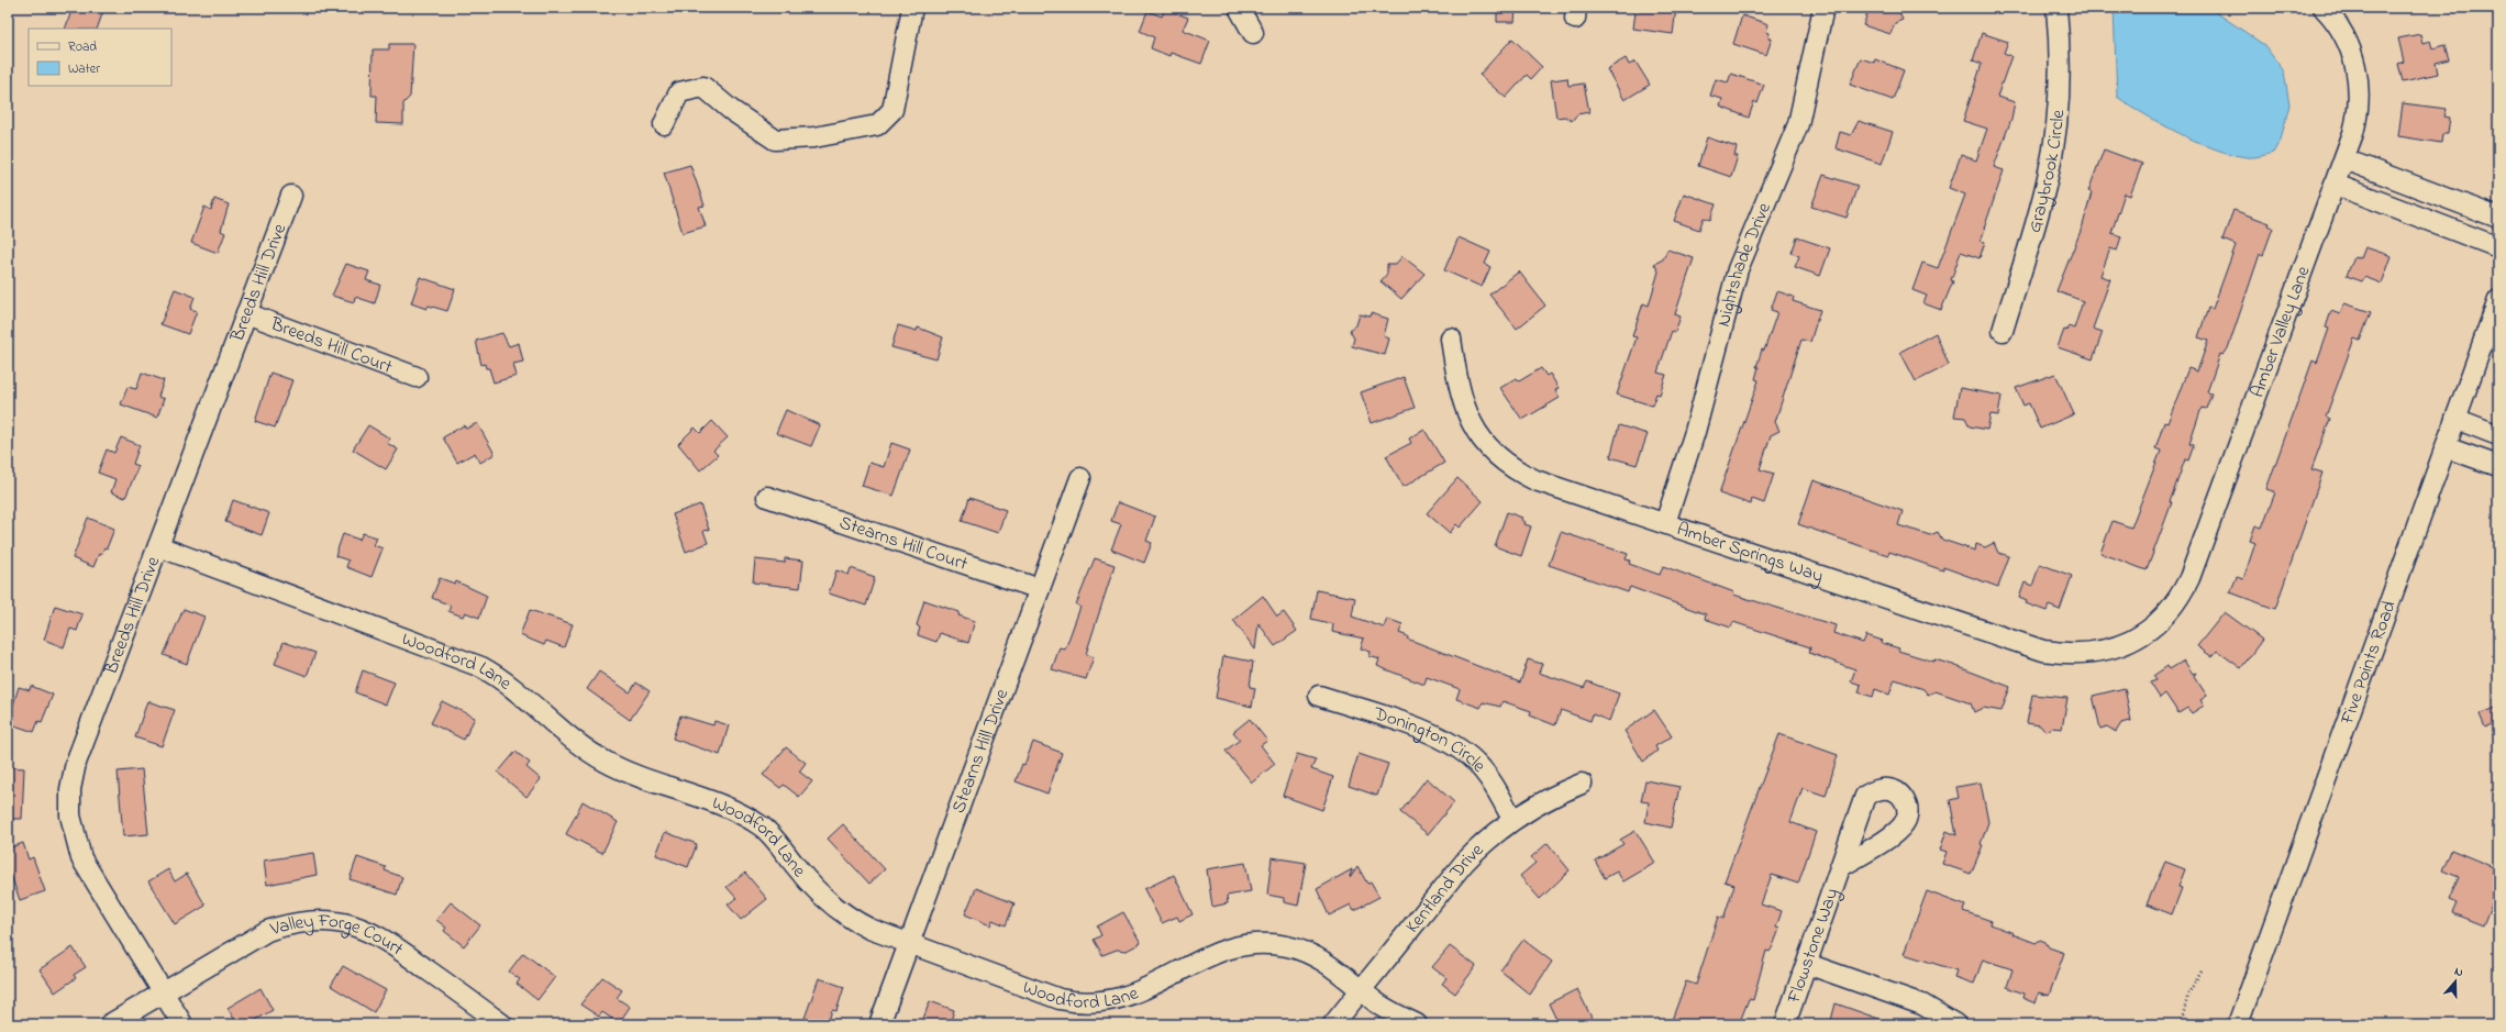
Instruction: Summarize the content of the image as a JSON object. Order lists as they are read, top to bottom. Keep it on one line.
{"streets":{"street":["Graybrook Circle","Nightshade Drive","Breeds Hill Drive","Amber Valley Lane","Breeds Hill Court","Stearns Hill Court","Amber Springs Way","Woodford Lane","Five Points Road","Donington Circle","Stearns Hill Drive","Kentland Drive","Valley Forge Court","Flowstone Way"]},"crossings":[["Nightshade Drive","Amber Springs Way"],["Breeds Hill Drive","Breeds Hill Court"],["Breeds Hill Drive","Woodford Lane"],["Breeds Hill Drive","Valley Forge Court"],["Amber Valley Lane","Amber Springs Way"],["Stearns Hill Court","Stearns Hill Drive"],["Woodford Lane","Stearns Hill Drive"],["Woodford Lane","Kentland Drive"],["Donington Circle","Kentland Drive"]],"legend":["Road","Water"],"north":"top"}
